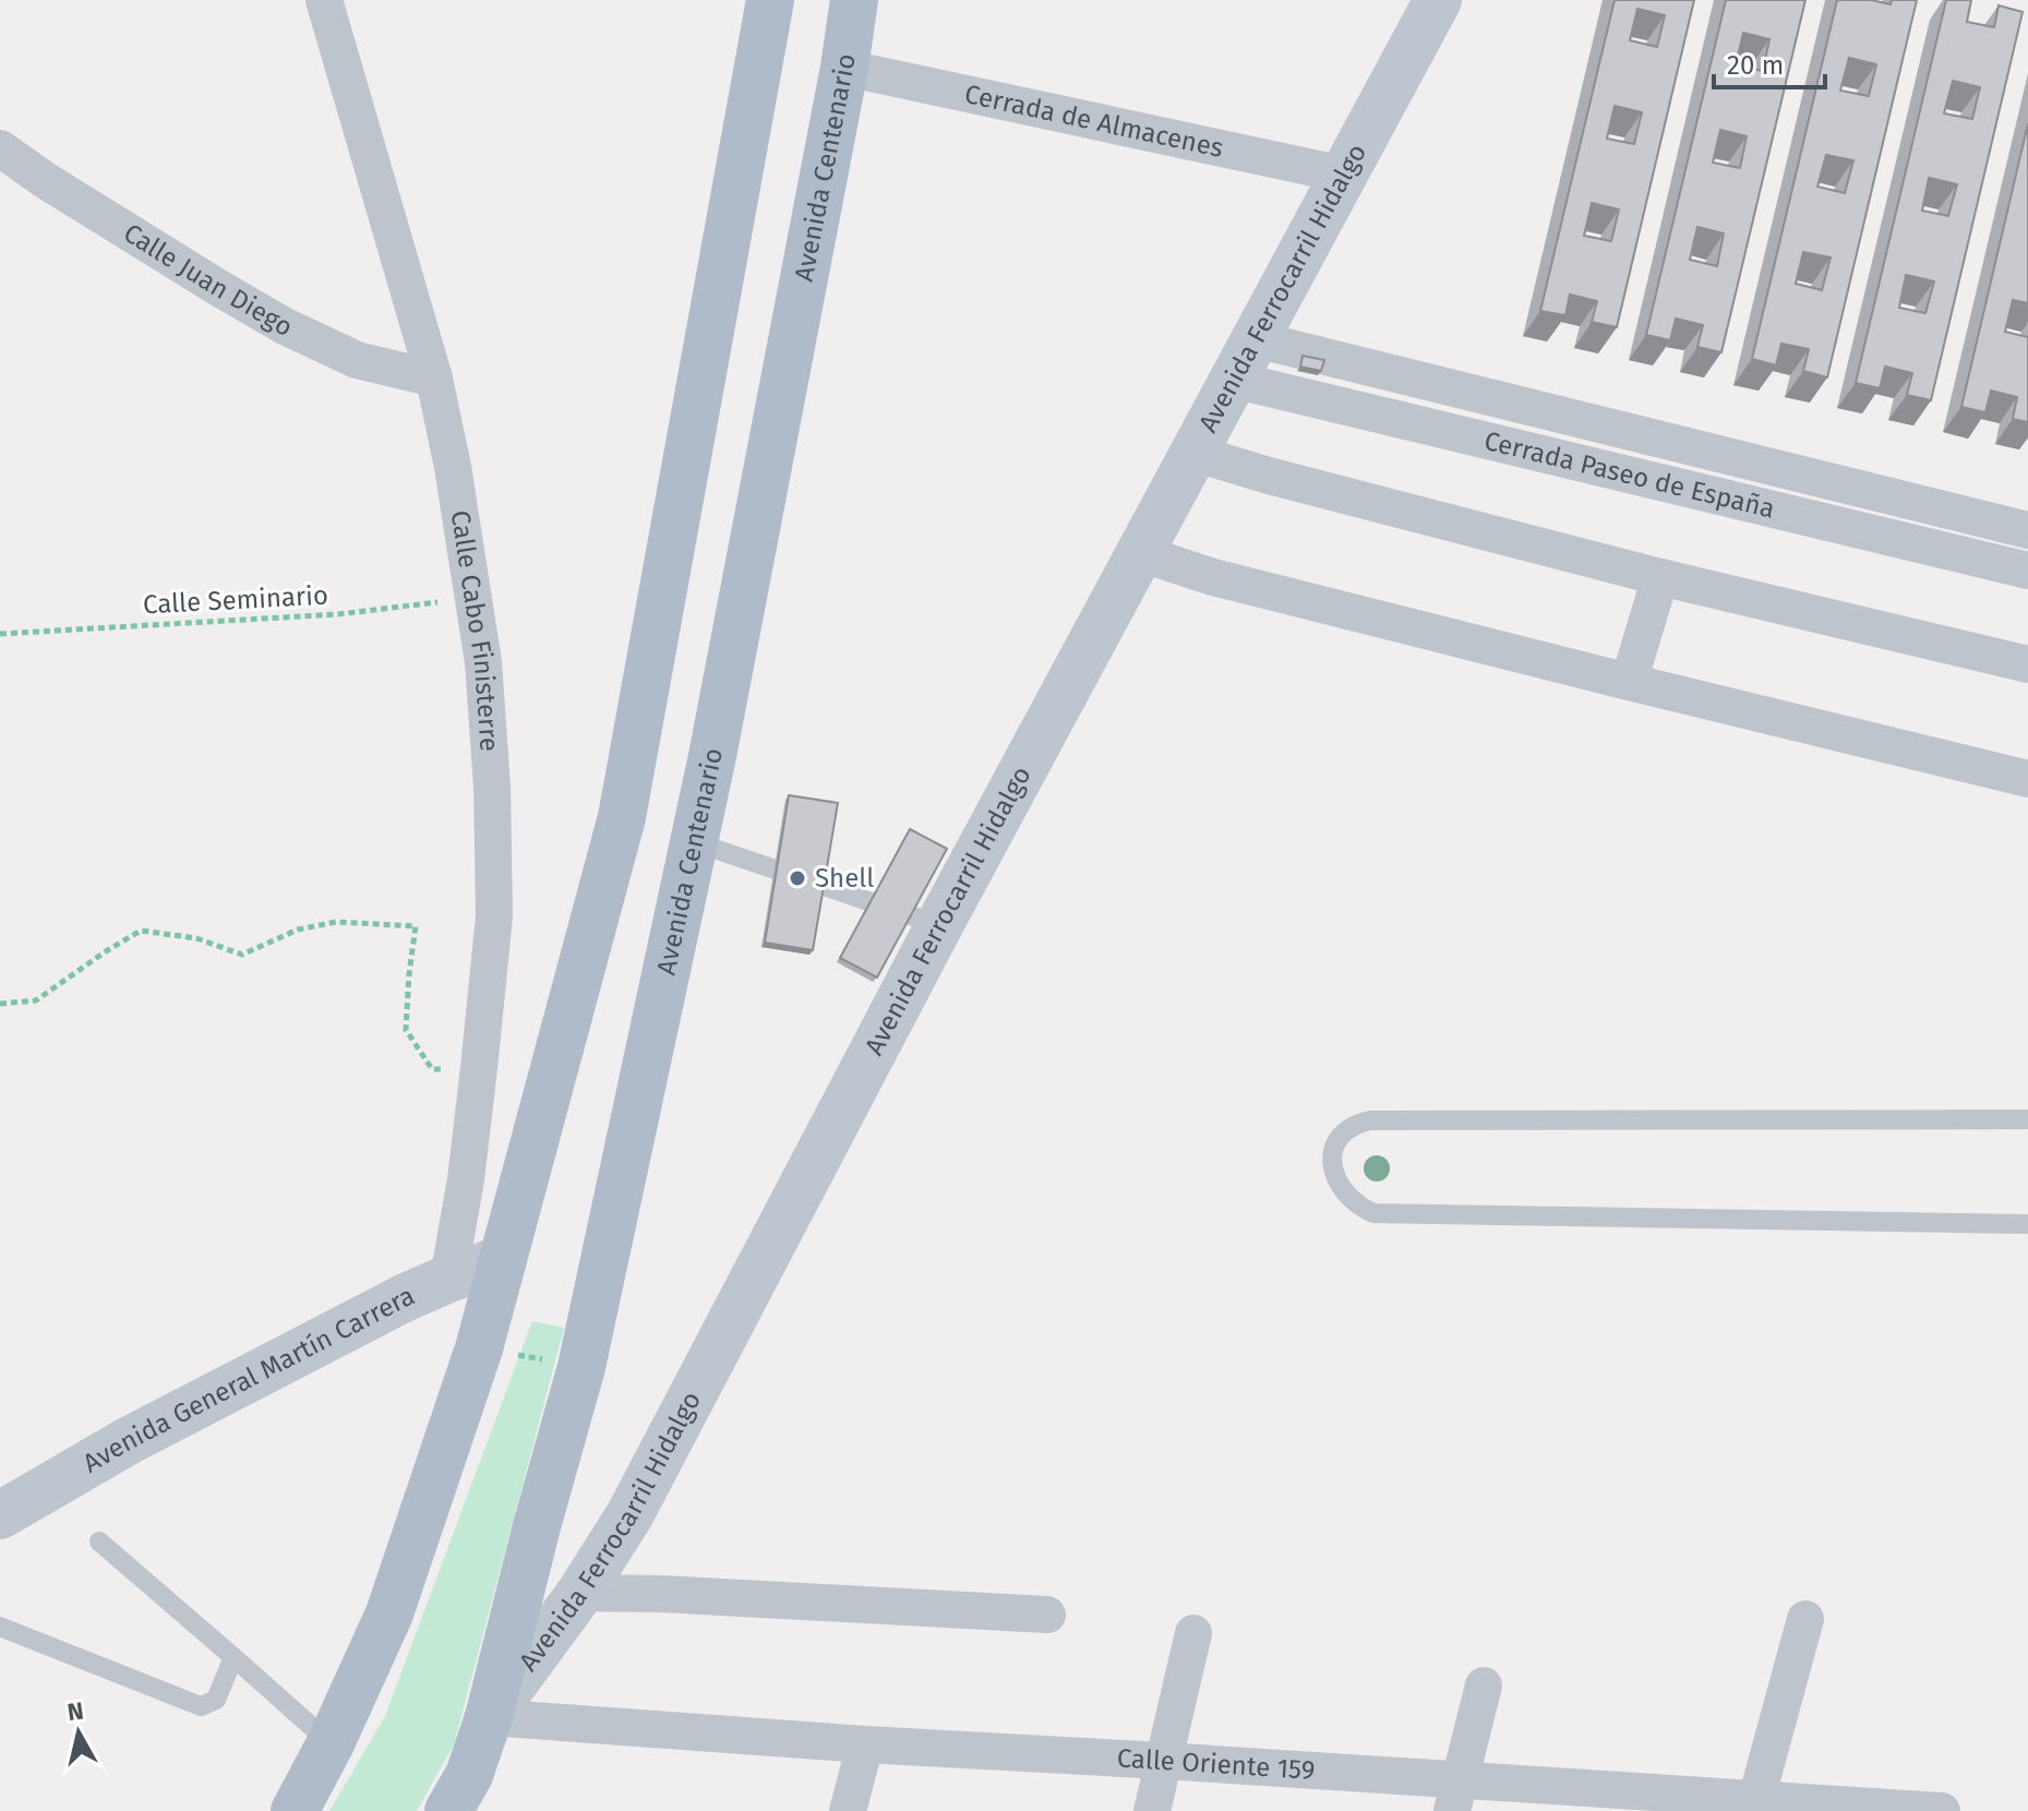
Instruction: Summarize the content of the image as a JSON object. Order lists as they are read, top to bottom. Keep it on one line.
{"streets":{"main road":["Avenida Centenario","Avenida Ferrocarril Hidalgo"],"street":["Cerrada de Almacenes","Calle Juan Diego","Cerrada Paseo de España","Calle Cabo Finisterre","Avenida General Martín Carrera","Calle Oriente 159"],"path":["Calle Seminario"]},"crossings":[["Cerrada de Almacenes","Avenida Centenario"],["Cerrada de Almacenes","Avenida Ferrocarril Hidalgo"],["Avenida Centenario","Avenida Ferrocarril Hidalgo"],["Avenida Centenario","Calle Oriente 159"],["Calle Juan Diego","Calle Cabo Finisterre"],["Avenida Ferrocarril Hidalgo","Cerrada Paseo de España"],["Avenida Ferrocarril Hidalgo","Calle Oriente 159"],["Calle Seminario","Calle Cabo Finisterre"],["Calle Cabo Finisterre","Avenida General Martín Carrera"]],"places":["Shell"],"scale_bar":"20 m","north":"top"}
